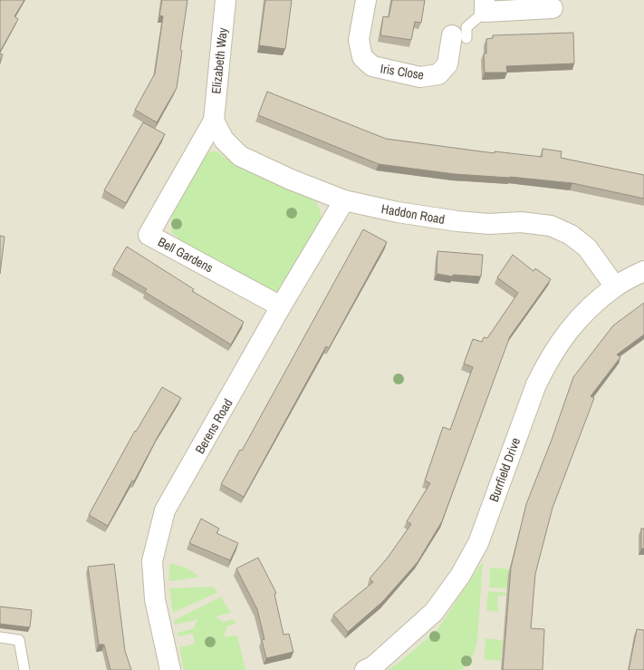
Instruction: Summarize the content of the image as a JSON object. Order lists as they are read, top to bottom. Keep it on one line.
{"streets":{"street":["Elizabeth Way","Iris Close","Haddon Road","Bell Gardens","Berens Road","Burrfield Drive"]},"crossings":[["Elizabeth Way","Haddon Road"],["Elizabeth Way","Bell Gardens"],["Haddon Road","Bell Gardens"],["Haddon Road","Berens Road"],["Haddon Road","Burrfield Drive"],["Bell Gardens","Berens Road"]]}
